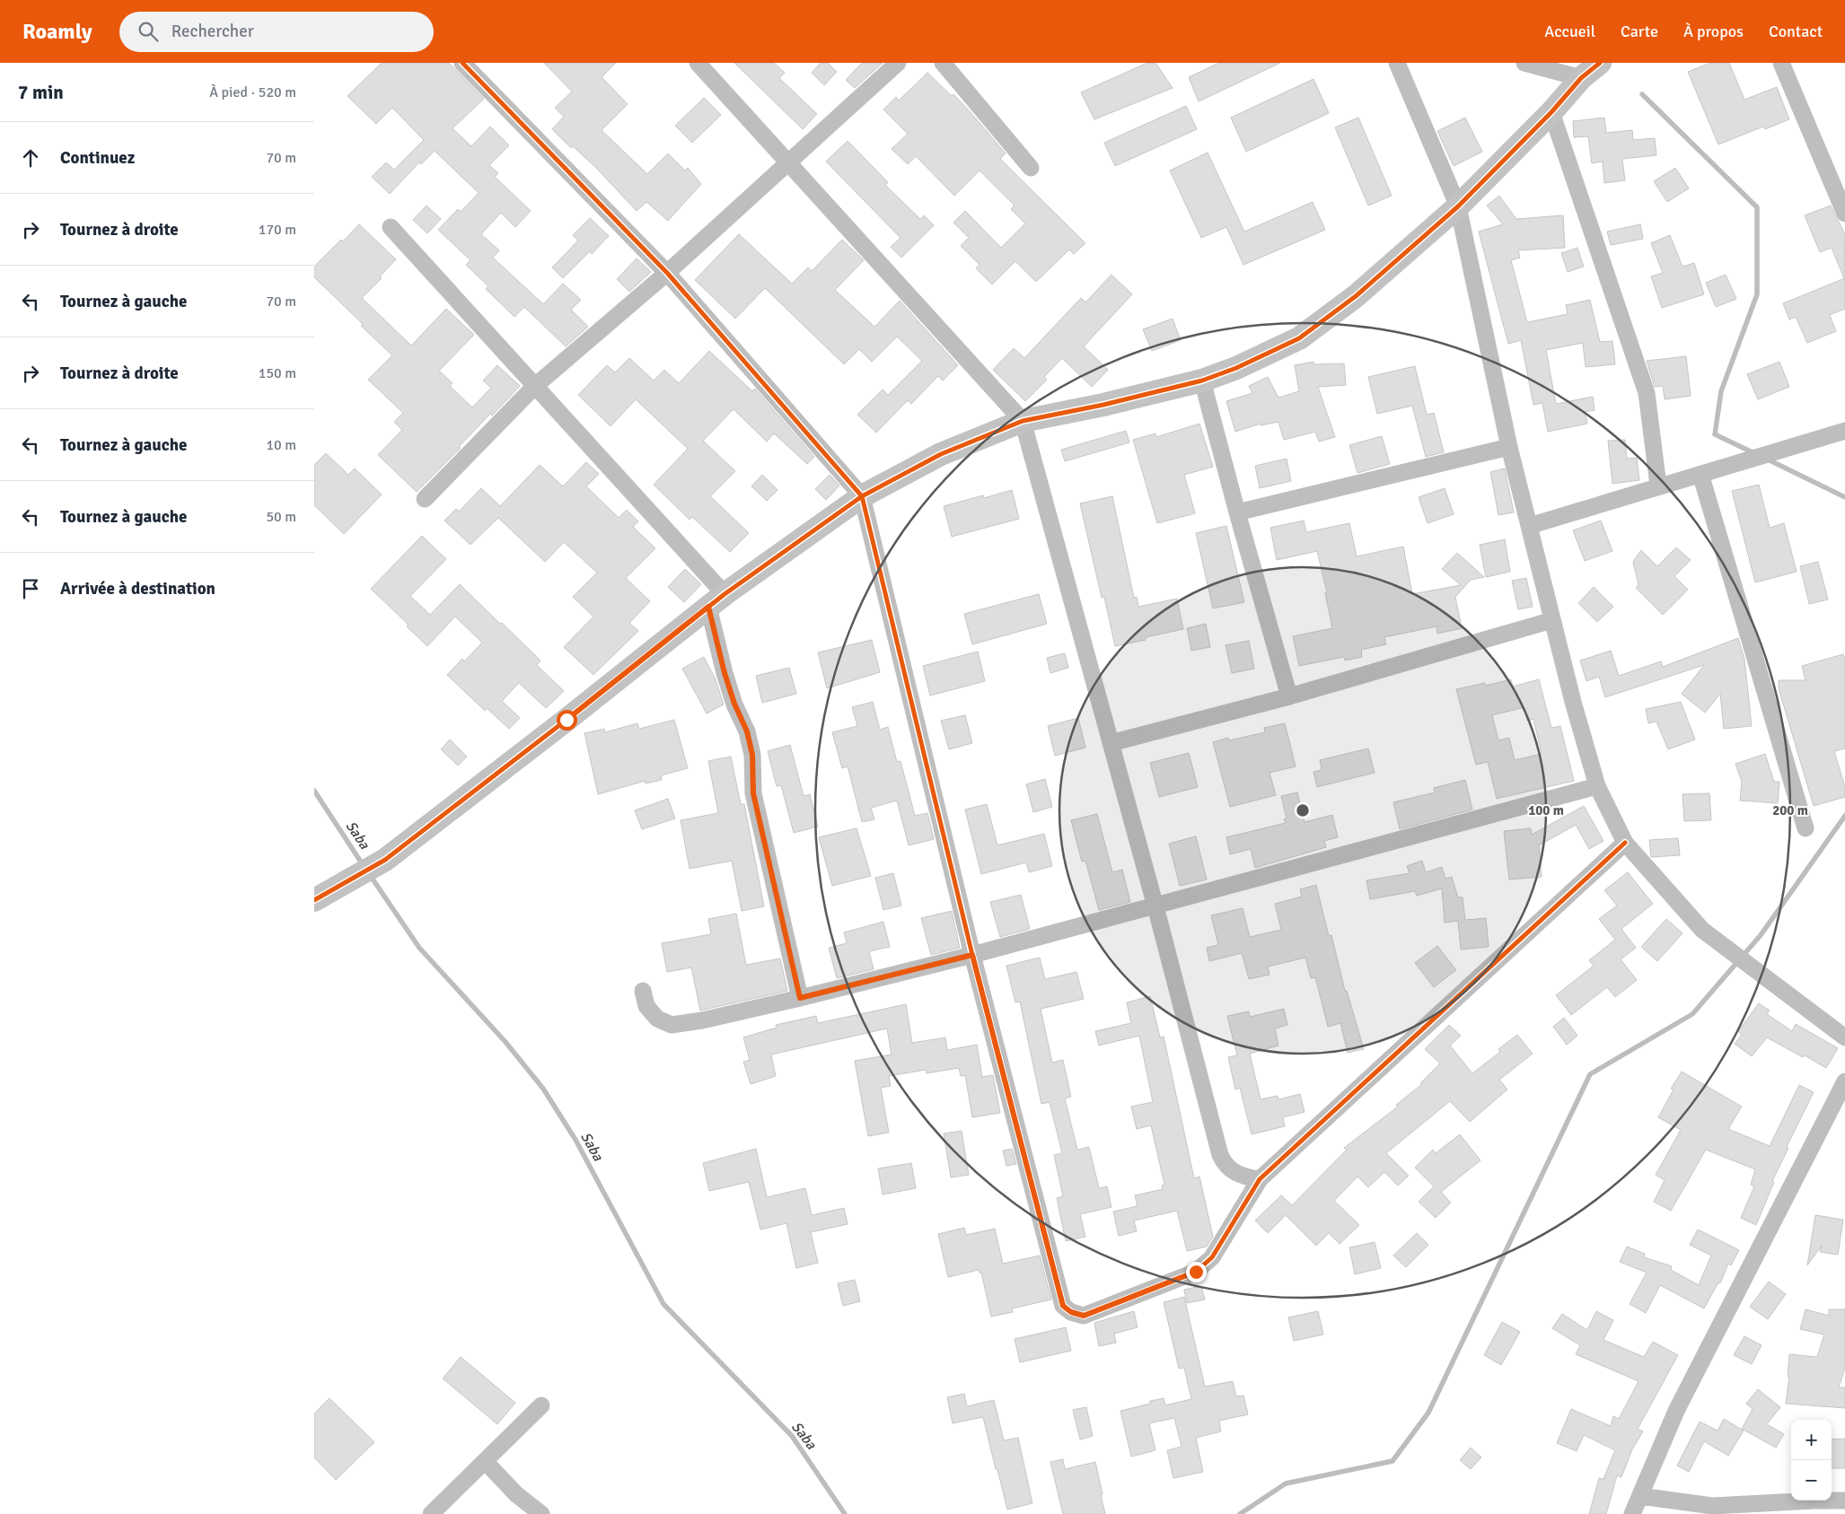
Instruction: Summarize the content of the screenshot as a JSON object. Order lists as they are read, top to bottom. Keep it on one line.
{"water":["Saba"],"page":{"header":"Roamly","search":"Rechercher","nav":["Accueil","Carte","À propos","Contact"],"heading":["7 min","À pied · 520 m"],"list":[["Continuez","70 m"],["Tournez à droite","170 m"],["Tournez à gauche","70 m"],["Tournez à droite","150 m"],["Tournez à gauche","10 m"],["Tournez à gauche","50 m"],"Arrivée à destination"],"map_buttons":["+","−"]},"rings":["100 m","200 m"]}
